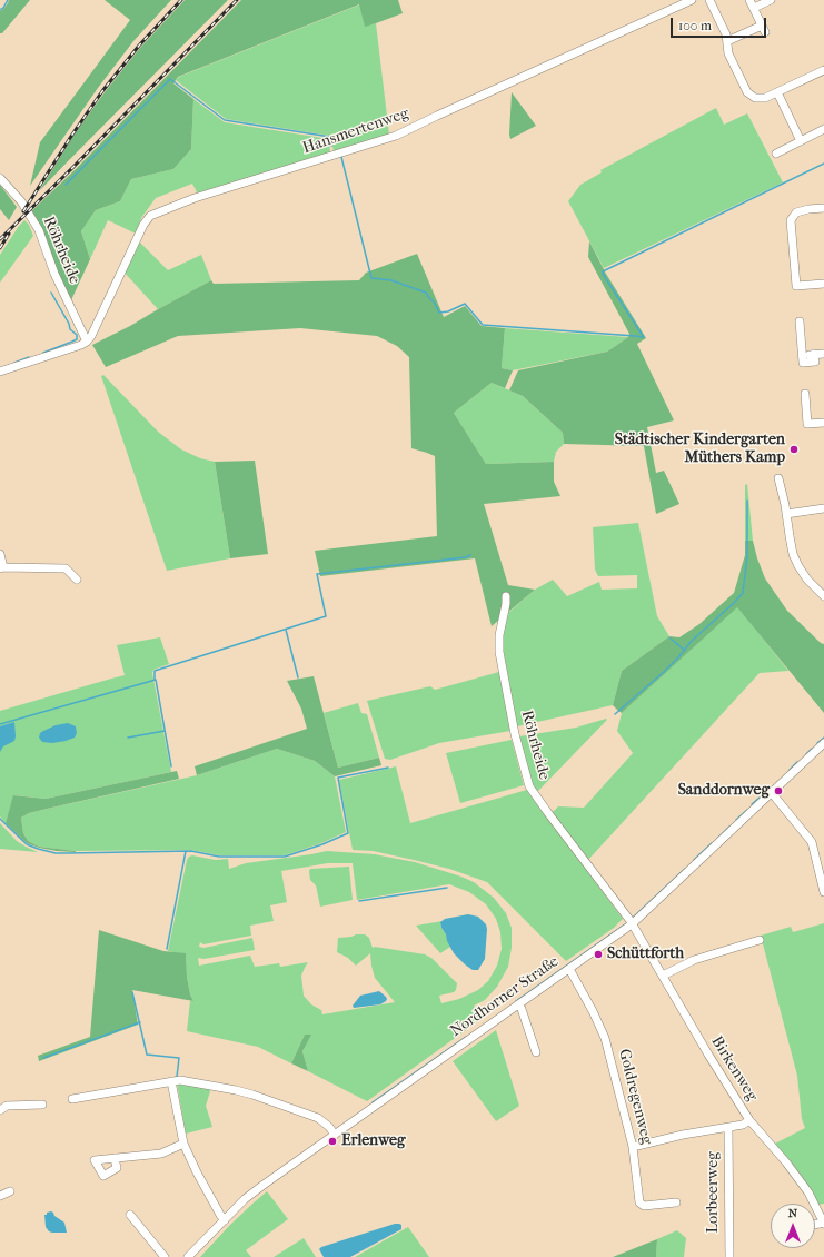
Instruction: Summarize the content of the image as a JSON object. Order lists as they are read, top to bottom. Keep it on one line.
{"streets":{"street":["Hansmertenweg","Röhrheide","Nordhorner Straße","Birkenweg","Goldregenweg","Lorbeerweg"]},"crossings":[["Hansmertenweg","Röhrheide"],["Röhrheide","Nordhorner Straße"],["Röhrheide","Birkenweg"],["Nordhorner Straße","Birkenweg"],["Nordhorner Straße","Goldregenweg"]],"places":["Städtischer Kindergarten Müthers Kamp","Sanddornweg","Schüttforth","Erlenweg"],"scale_bar":"100 m","north":"top"}
